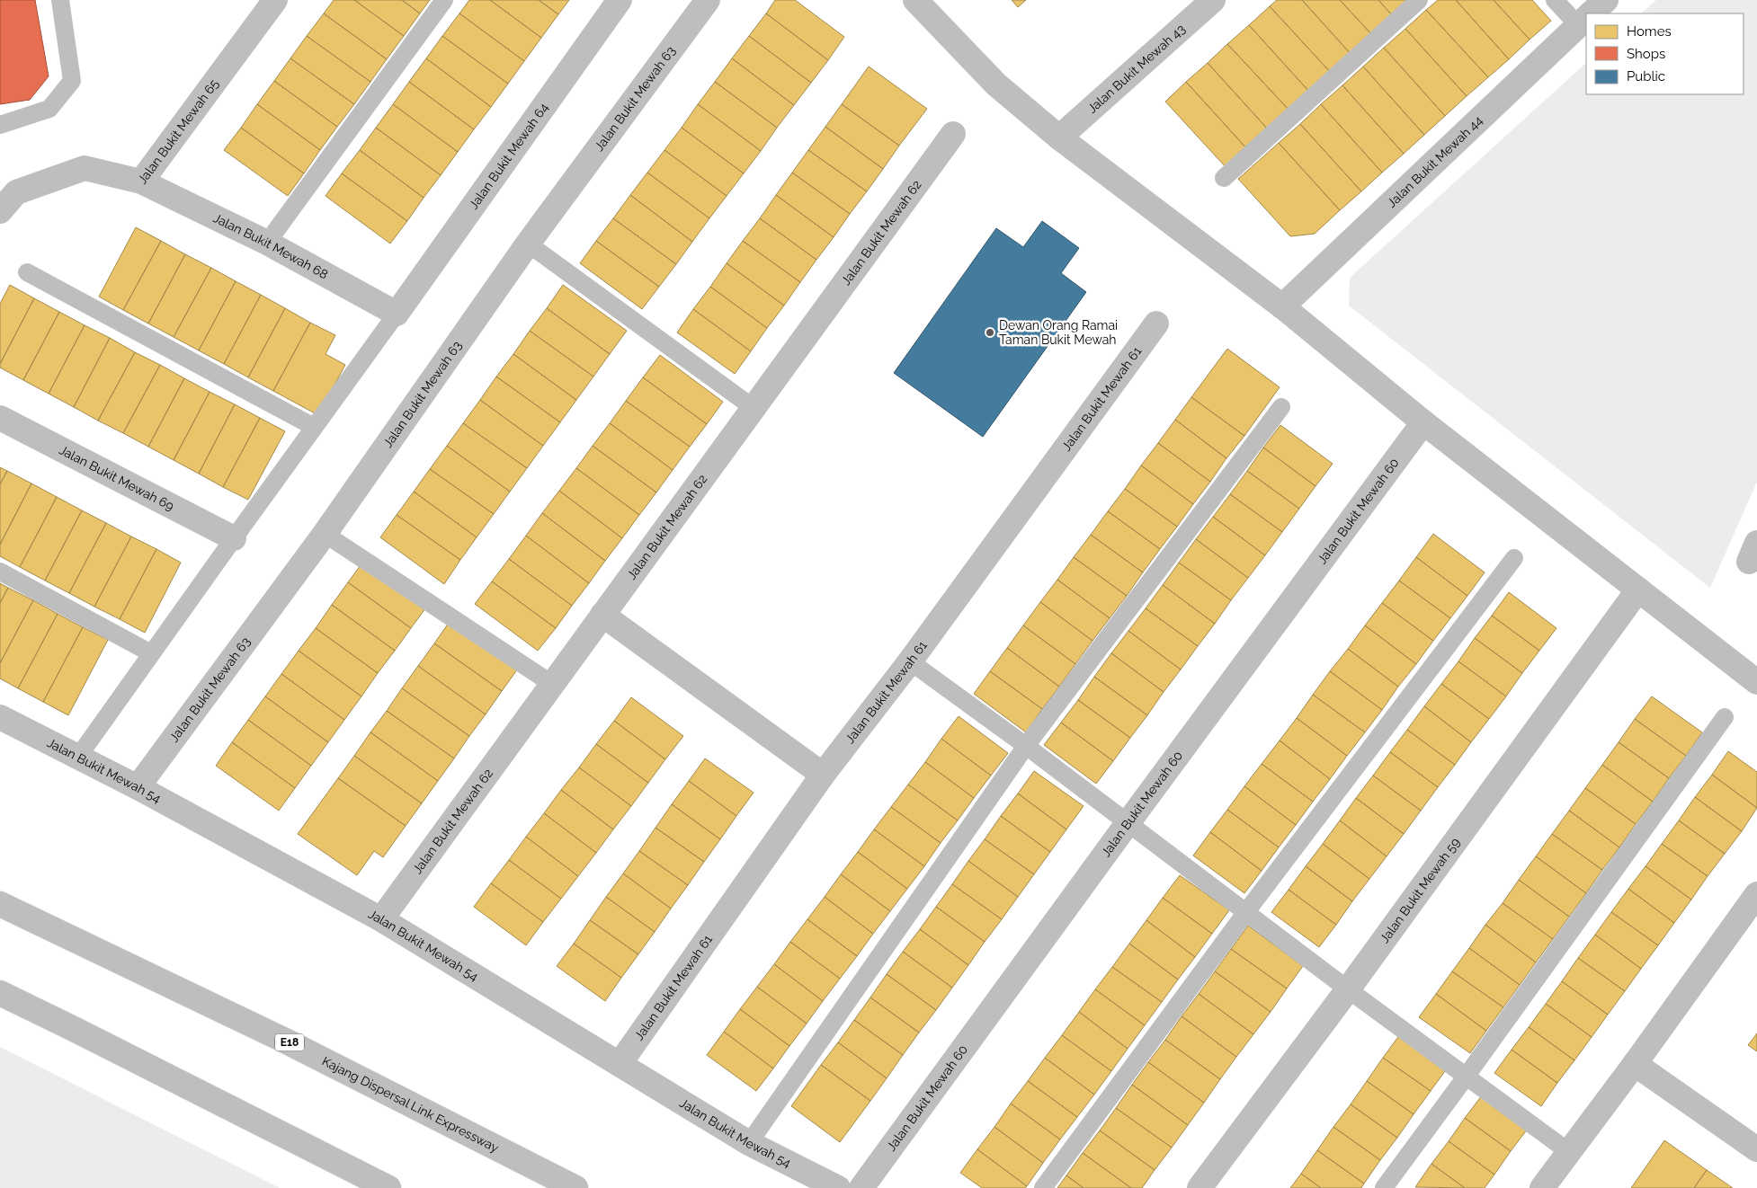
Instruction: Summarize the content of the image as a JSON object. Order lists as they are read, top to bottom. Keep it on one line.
{"streets":{"main road":["Jalan Bukit Mewah 43","Jalan Bukit Mewah 63","Jalan Bukit Mewah 65","Jalan Bukit Mewah 64","Jalan Bukit Mewah 44","Jalan Bukit Mewah 62","Jalan Bukit Mewah 68","Jalan Bukit Mewah 61","Jalan Bukit Mewah 69","Jalan Bukit Mewah 60","Jalan Bukit Mewah 54","Jalan Bukit Mewah 59","E18","Kajang Dispersal Link Expressway"]},"crossings":[["Jalan Bukit Mewah 63","Jalan Bukit Mewah 54"],["Jalan Bukit Mewah 65","Jalan Bukit Mewah 68"],["Jalan Bukit Mewah 64","Jalan Bukit Mewah 68"],["Jalan Bukit Mewah 62","Jalan Bukit Mewah 54"],["Jalan Bukit Mewah 61","Jalan Bukit Mewah 54"]],"places":["Dewan Orang Ramai Taman Bukit Mewah"],"legend":["Homes","Shops","Public"]}
